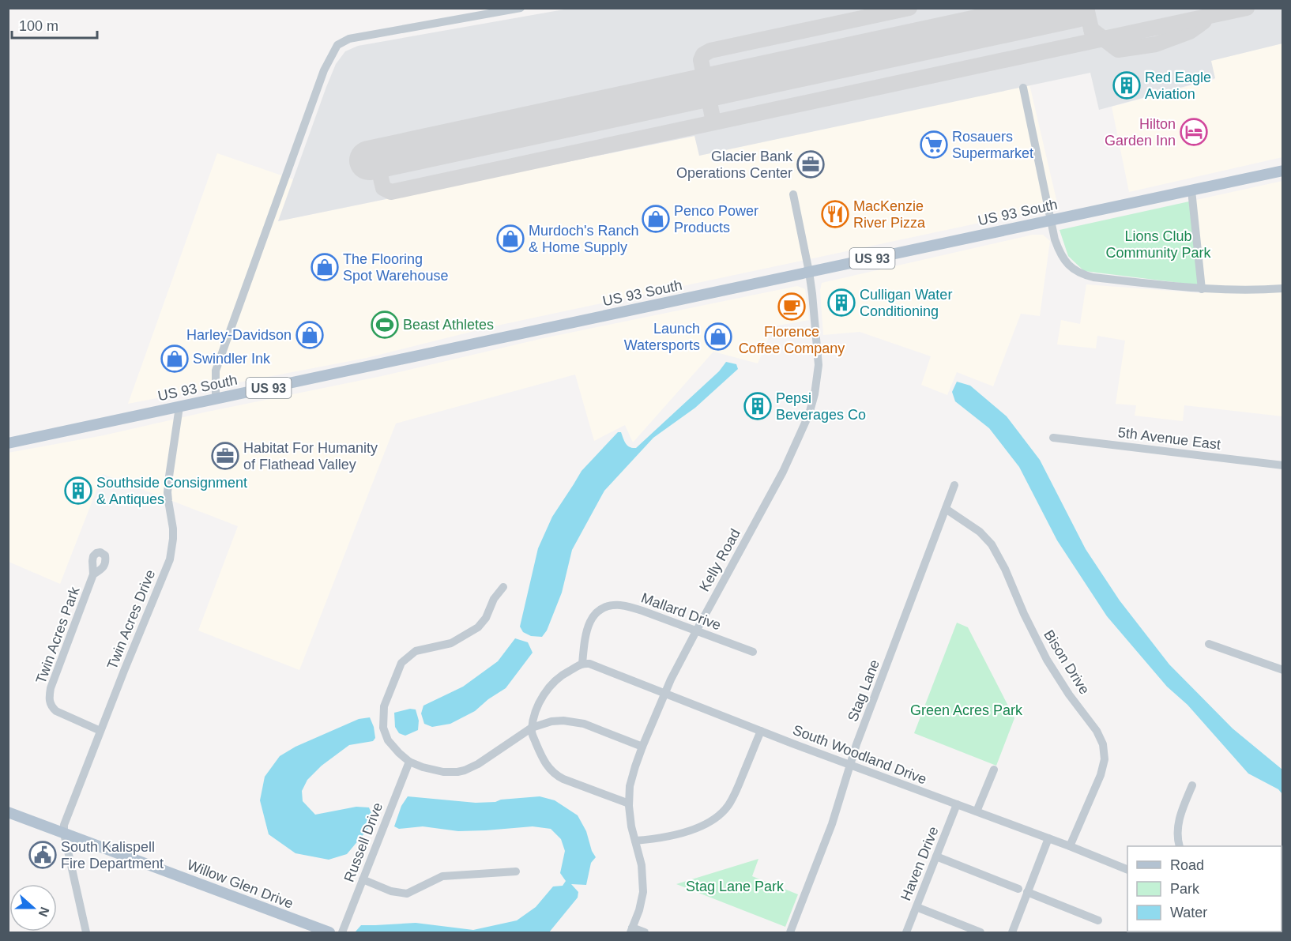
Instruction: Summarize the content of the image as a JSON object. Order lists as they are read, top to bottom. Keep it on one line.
{"streets":{"main road":["US 93 South","US 93","Willow Glen Drive"],"street":["5th Avenue East","Kelly Road","Mallard Drive","Twin Acres Drive","Twin Acres Park","Bison Drive","Stag Lane","South Woodland Drive","Russell Drive","Haven Drive"]},"crossings":[["US 93 South","Kelly Road"],["US 93 South","Twin Acres Drive"],["Kelly Road","Mallard Drive"],["Kelly Road","South Woodland Drive"],["Mallard Drive","South Woodland Drive"],["Twin Acres Drive","Twin Acres Park"],["Twin Acres Drive","Willow Glen Drive"],["Bison Drive","Stag Lane"],["Bison Drive","South Woodland Drive"],["Stag Lane","South Woodland Drive"],["South Woodland Drive","Haven Drive"]],"parks":["Lions Club Community Park","Green Acres Park","Stag Lane Park"],"places":{"building":["Red Eagle Aviation","Culligan Water Conditioning","Pepsi Beverages Co","Southside Consignment & Antiques"],"hotel":["Hilton Garden Inn"],"supermarket":["Rosauers Supermarket"],"office":["Glacier Bank Operations Center","Habitat For Humanity of Flathead Valley"],"restaurant":["MacKenzie River Pizza"],"shop":["Penco Power Products","Murdoch's Ranch & Home Supply","The Flooring Spot Warehouse","Harley-Davidson","Launch Watersports","Swindler Ink"],"cafe":["Florence Coffee Company"],"sports":["Beast Athletes"],"public building":["South Kalispell Fire Department"]},"legend":["Road","Park","Water"],"scale_bar":"100 m","north":"right"}
